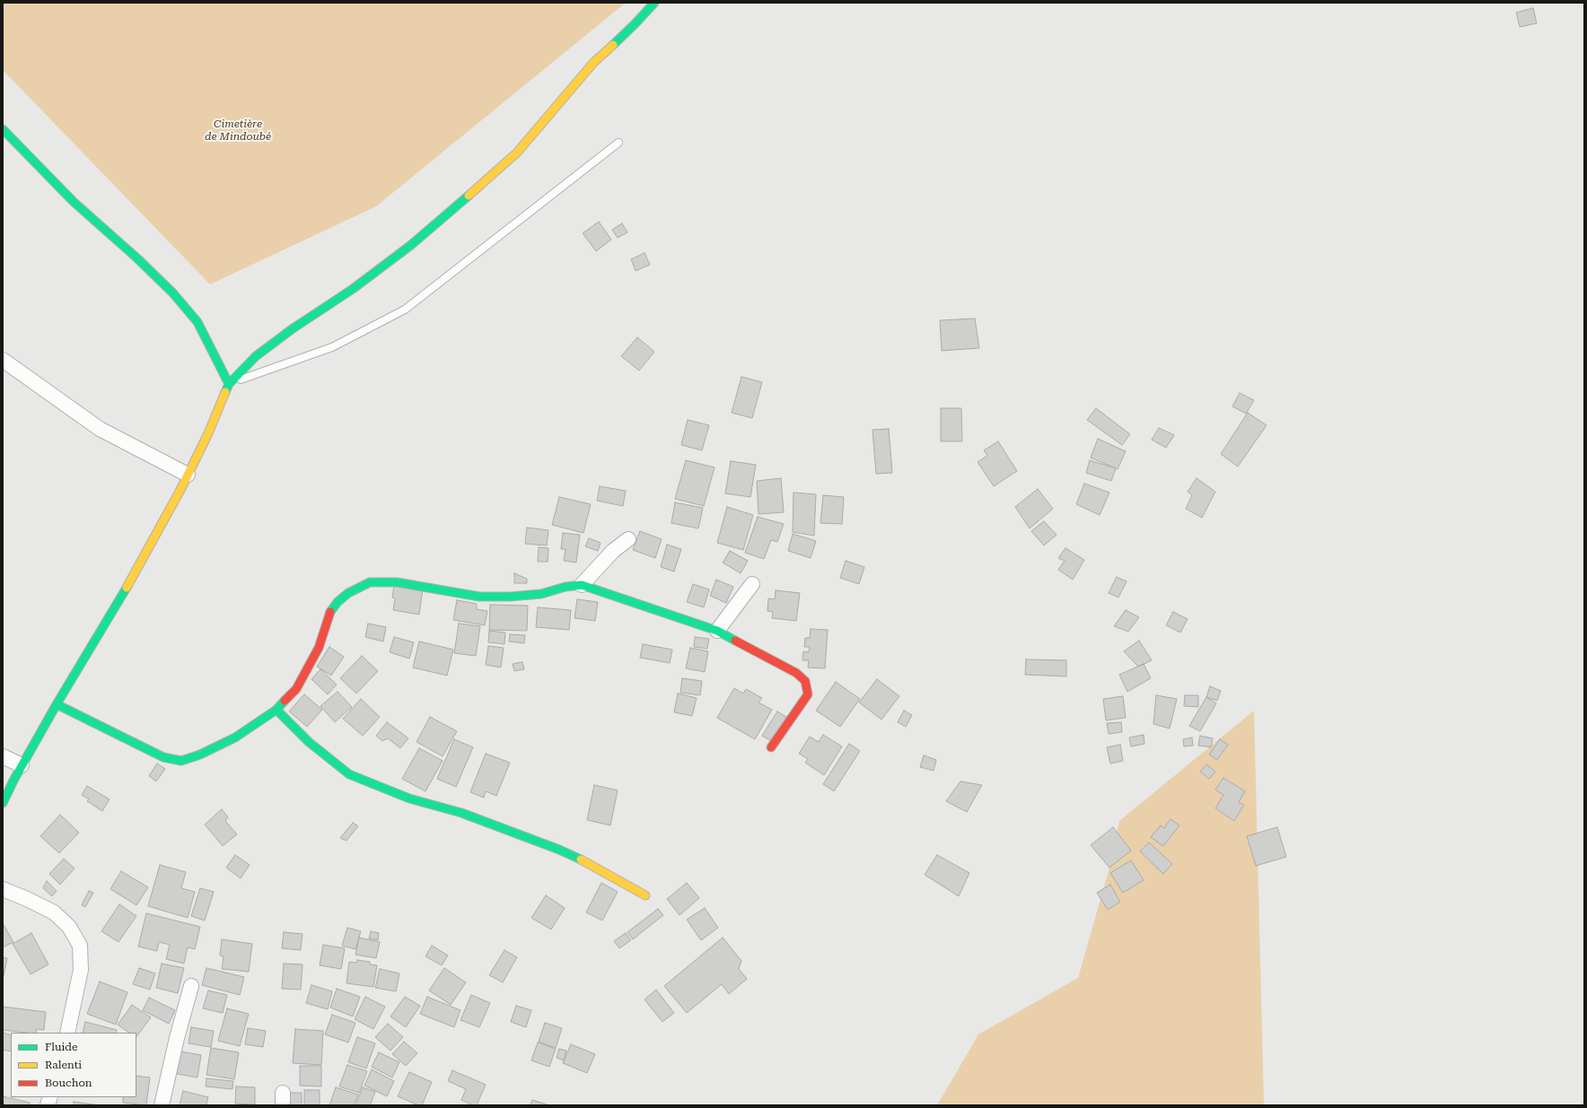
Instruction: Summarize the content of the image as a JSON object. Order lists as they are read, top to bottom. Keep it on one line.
{"parks":["Cimetière de Mindoubé"],"legend":["Fluide","Ralenti","Bouchon"]}
